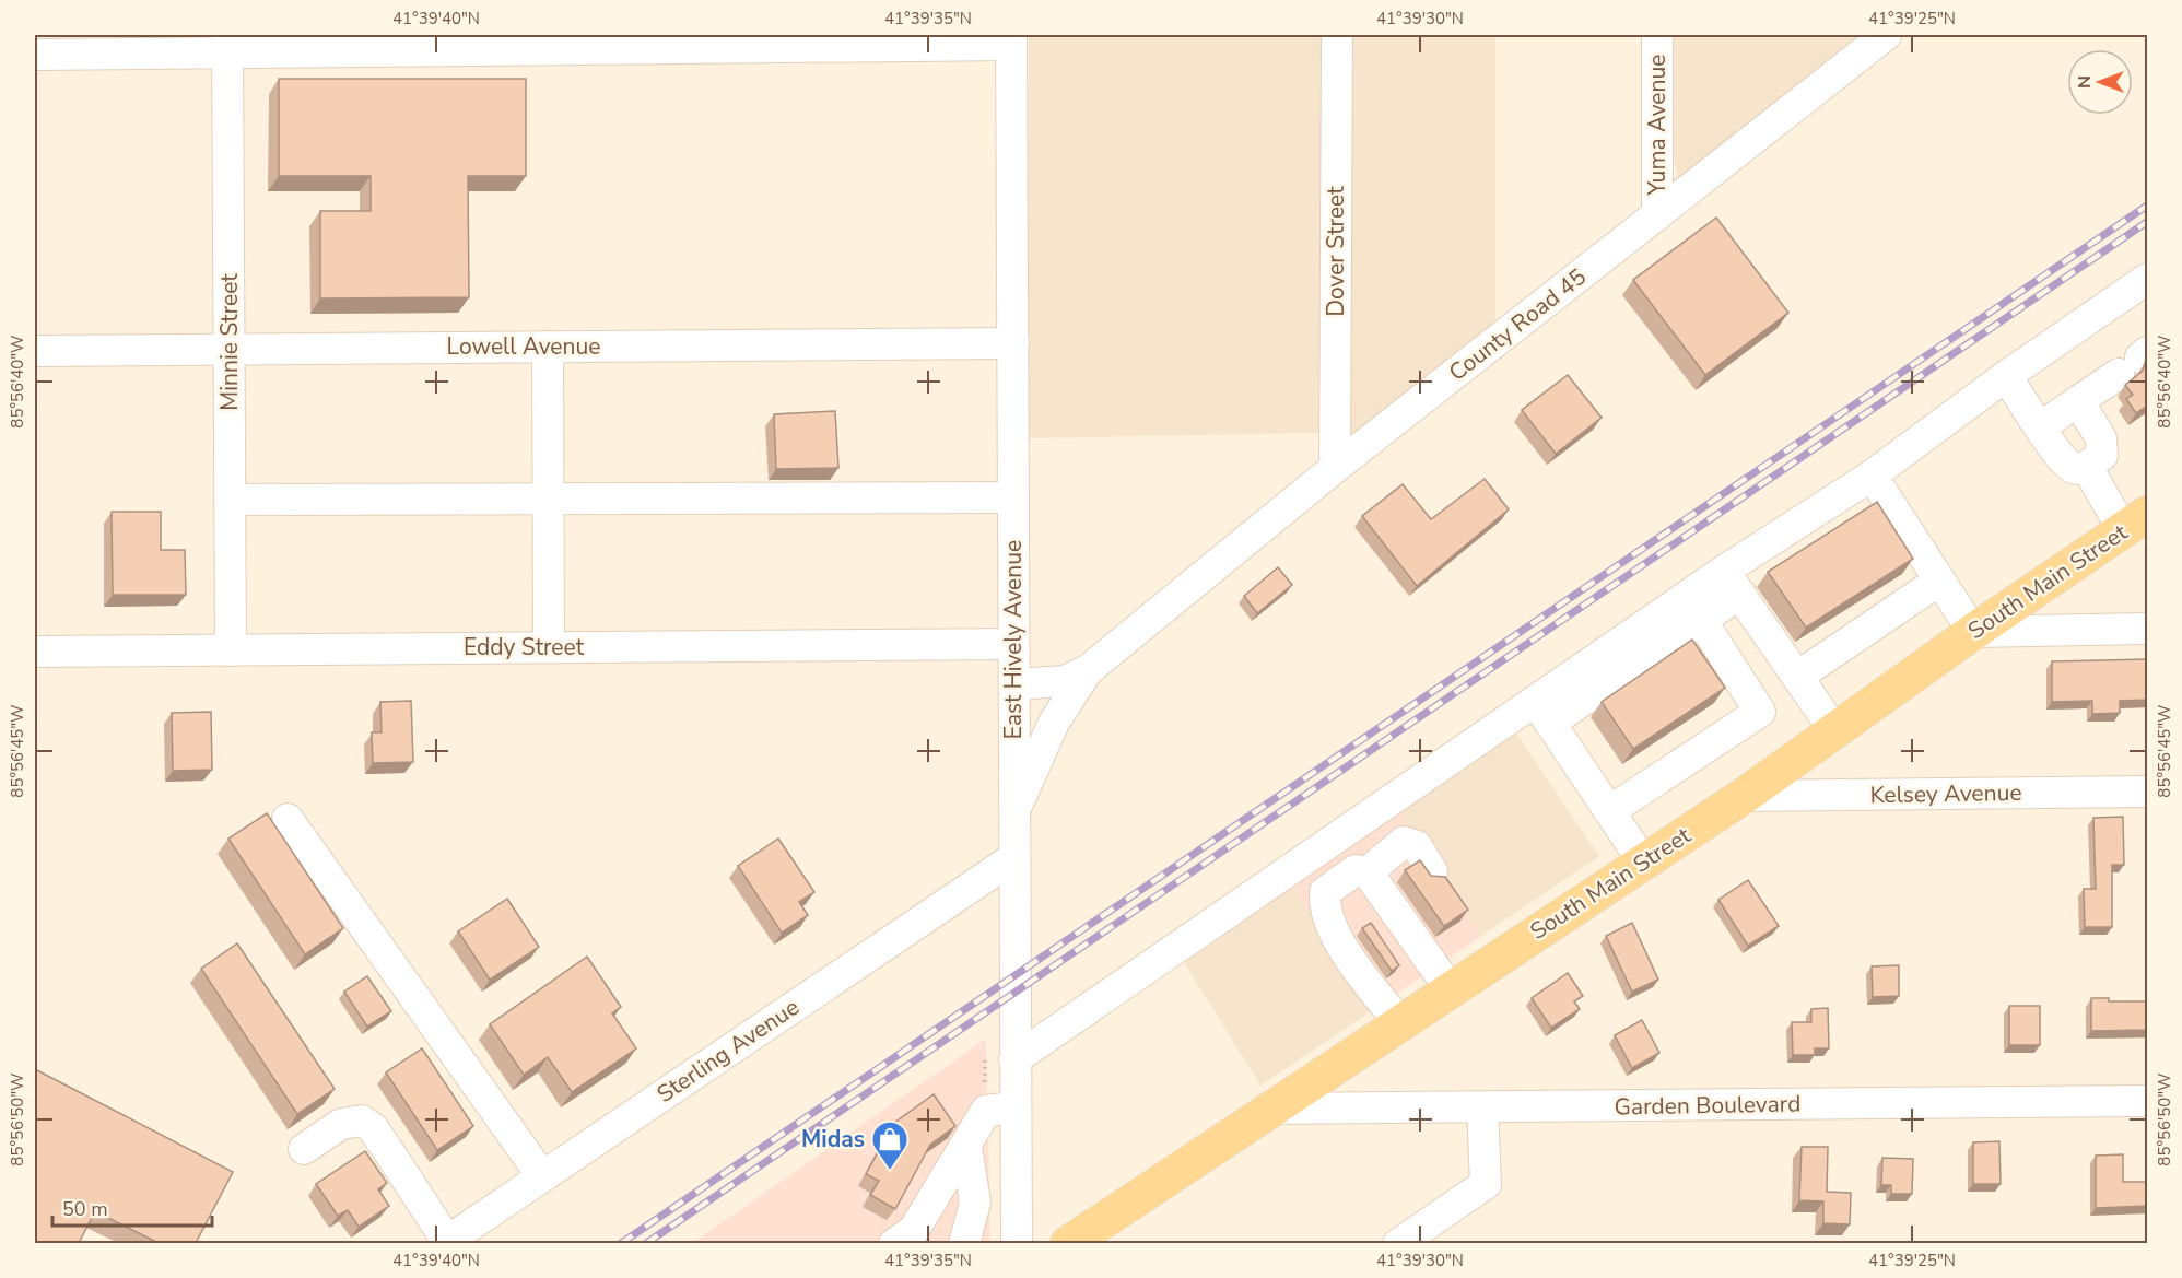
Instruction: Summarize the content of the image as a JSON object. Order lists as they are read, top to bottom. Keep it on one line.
{"streets":{"main road":["South Main Street"],"street":["Yuma Avenue","Dover Street","County Road 45","Minnie Street","Lowell Avenue","East Hively Avenue","Eddy Street","Kelsey Avenue","Sterling Avenue","Garden Boulevard"]},"crossings":[["Yuma Avenue","County Road 45"],["Dover Street","County Road 45"],["County Road 45","East Hively Avenue"],["Minnie Street","Lowell Avenue"],["Minnie Street","Eddy Street"],["Lowell Avenue","East Hively Avenue"],["South Main Street","Kelsey Avenue"],["South Main Street","Garden Boulevard"],["East Hively Avenue","Eddy Street"],["East Hively Avenue","Sterling Avenue"]],"places":{"shop":["Midas"]},"scale_bar":"50 m","north":"left","coordinates":["41°39'40\"N","41°39'35\"N","41°39'30\"N","41°39'25\"N","85°56'40\"W","85°56'45\"W","85°56'50\"W"]}
